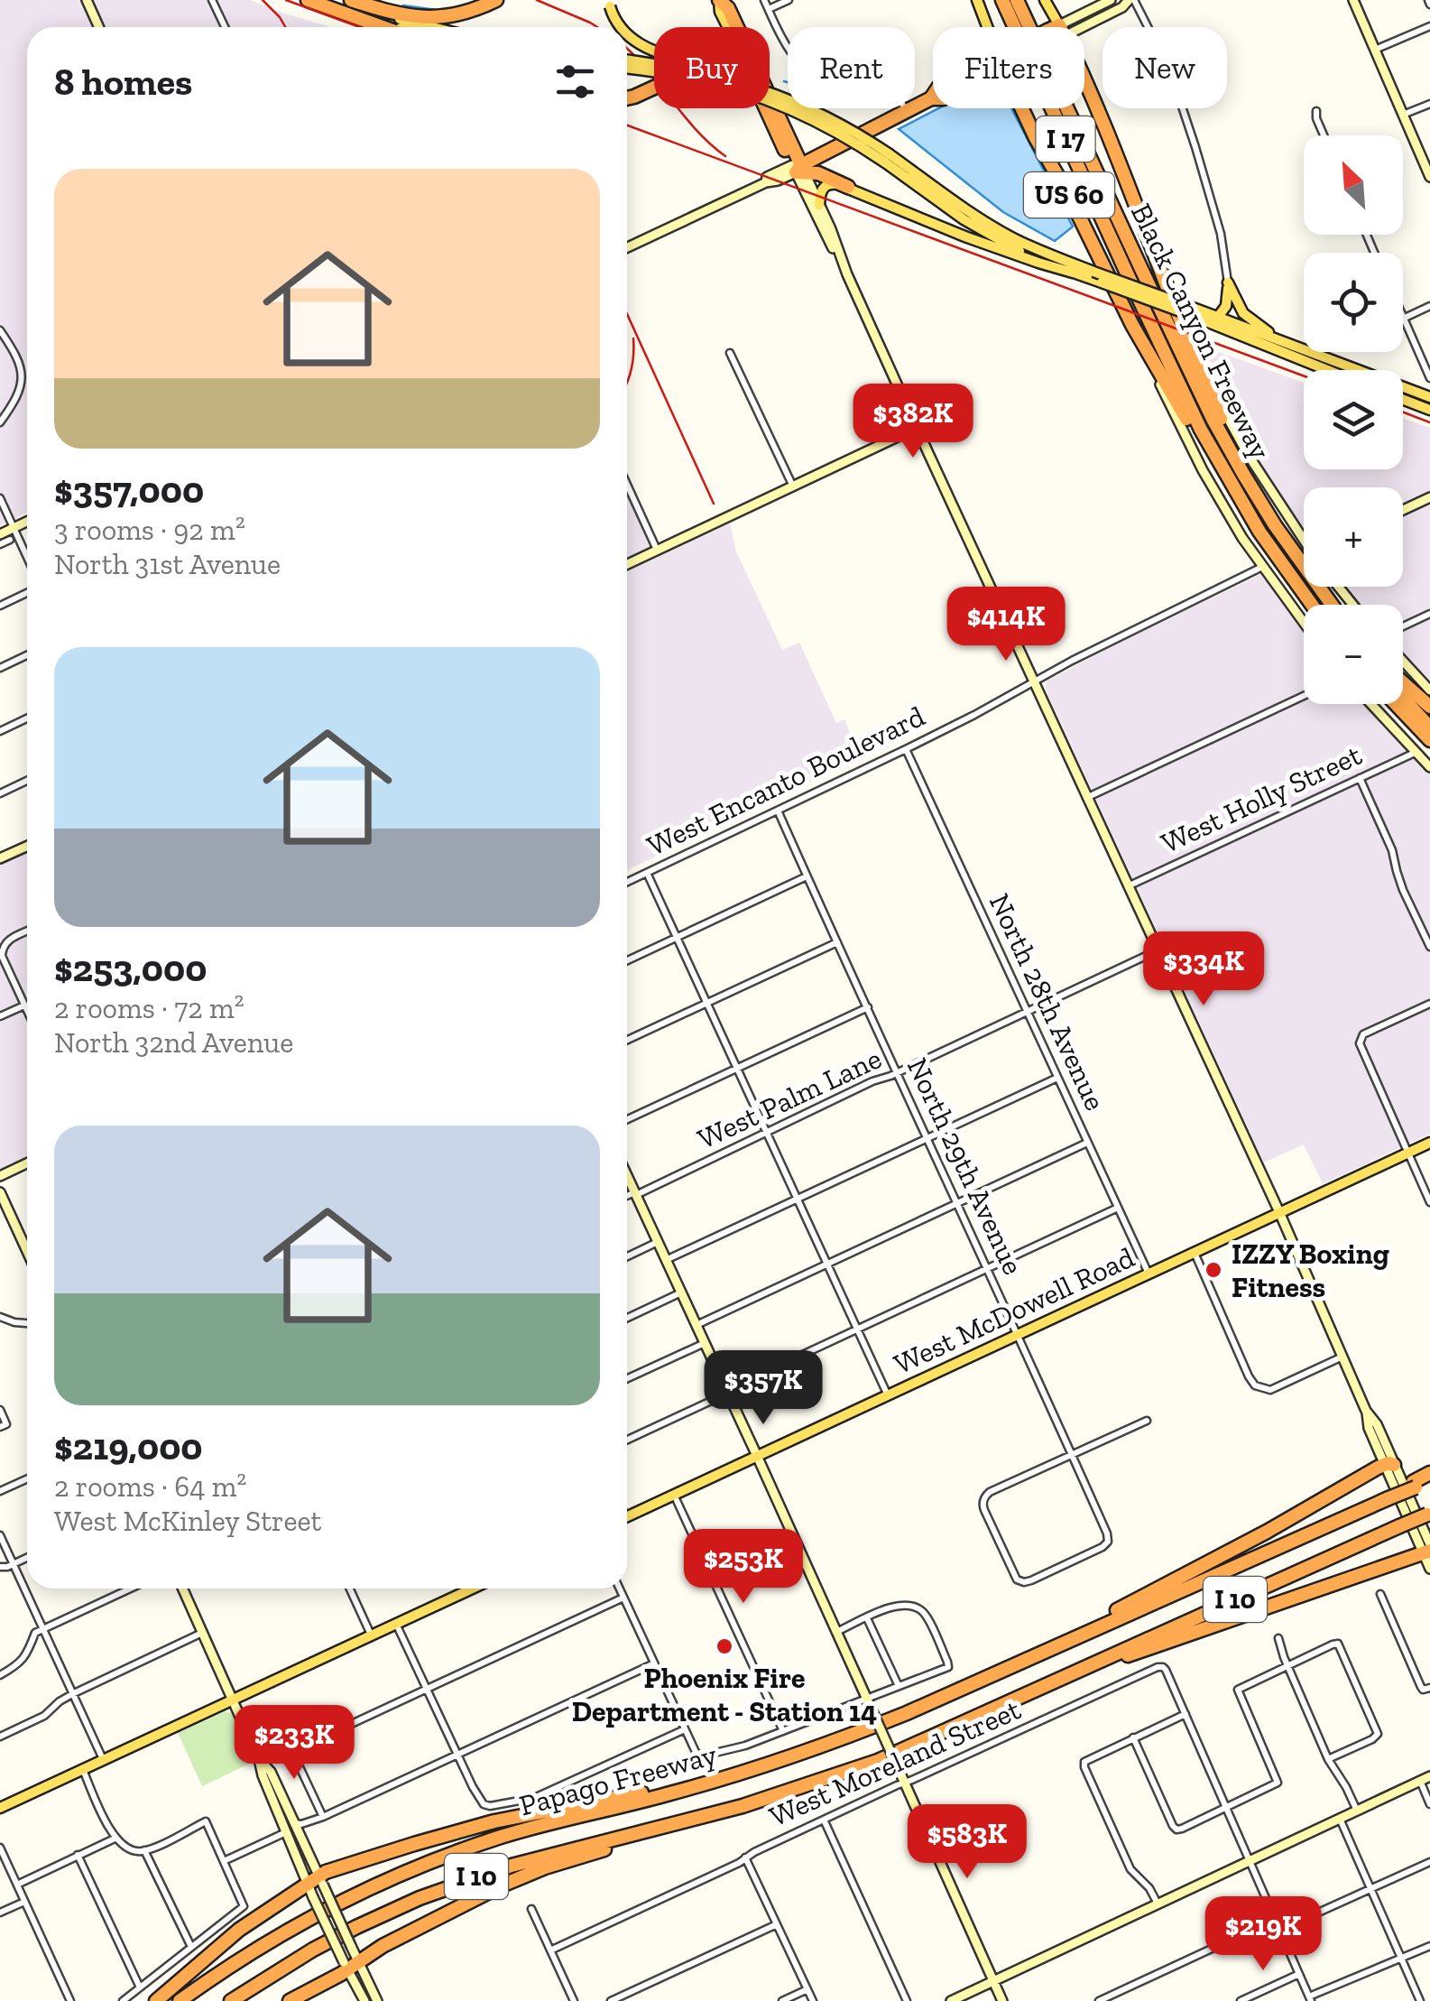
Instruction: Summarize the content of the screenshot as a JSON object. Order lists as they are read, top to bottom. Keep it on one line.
{"streets":{"highway":["I 17","US 60","Black Canyon Freeway","I 10","Papago Freeway"],"main road":["West McDowell Road"],"street":["West Encanto Boulevard","West Holly Street","North 28th Avenue","West Palm Lane","North 29th Avenue","West Moreland Street"]},"crossings":[["US 60","Black Canyon Freeway"],["West Encanto Boulevard","North 28th Avenue"],["West Encanto Boulevard","North 29th Avenue"],["North 28th Avenue","West Palm Lane"],["North 28th Avenue","West McDowell Road"],["West Palm Lane","North 29th Avenue"],["North 29th Avenue","West McDowell Road"]],"places":["IZZY Boxing Fitness","Phoenix Fire Department - Station 14"],"north":"top left","page":{"chip":["Buy","Rent","Filters","New"],"heading":"8 homes","map_buttons":["+","−"],"list":[{"name":"$357,000","note":"3 rooms · 92 m² · North 31st Avenue"},{"name":"$253,000","note":"2 rooms · 72 m² · North 32nd Avenue"},{"name":"$219,000","note":"2 rooms · 64 m² · West McKinley Street"}],"price":["$382K","$414K","$334K","$357K","$253K","$233K","$583K","$219K"]}}
